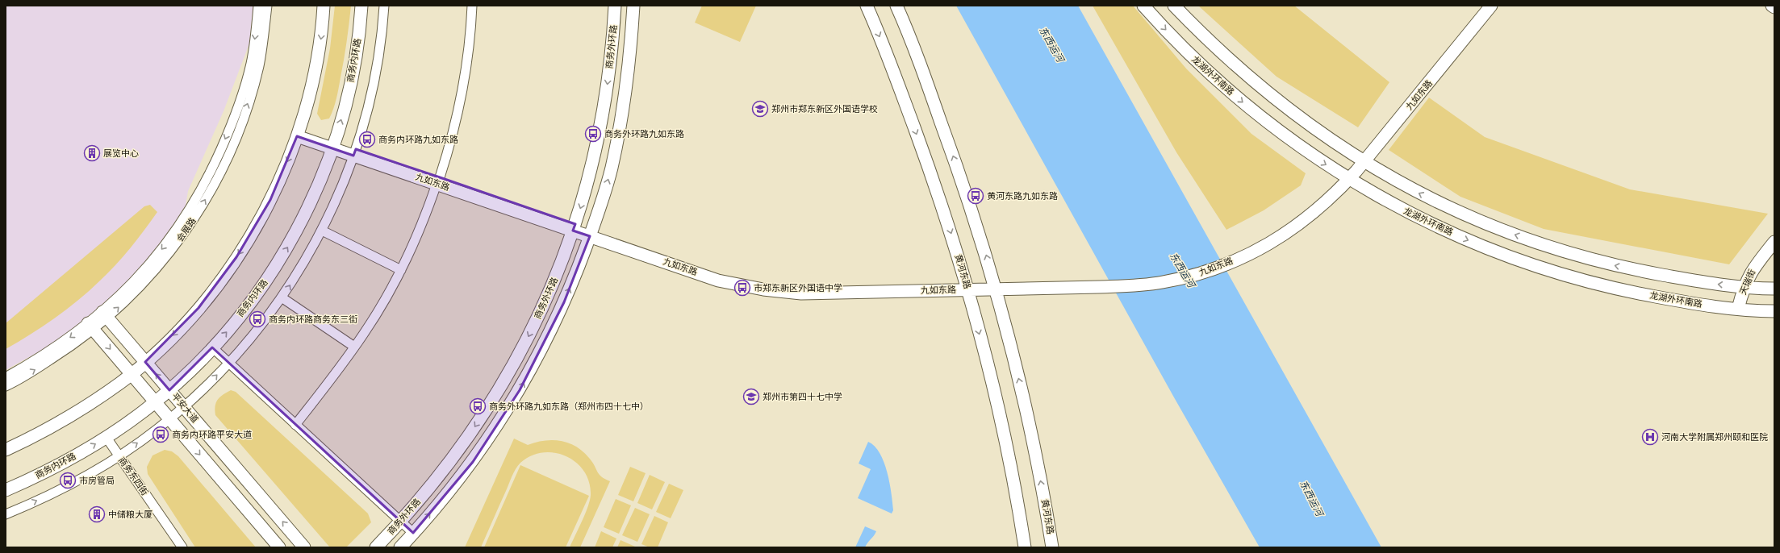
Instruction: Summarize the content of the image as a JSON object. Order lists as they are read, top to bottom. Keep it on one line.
{"streets":{"main road":["商务外环路","商务内环路","龙湖外环南路","九如东路","黄河东路","天瑞街","平安大道"],"street":["会展路","商务东四街"]},"crossings":[["商务外环路","九如东路"],["商务内环路","九如东路"],["商务内环路","平安大道"],["商务内环路","商务东四街"],["龙湖外环南路","九如东路"],["龙湖外环南路","天瑞街"],["九如东路","黄河东路"],["会展路","平安大道"]],"water":["东西运河"],"places":{"school or university":["郑州市郑东新区外国语学校","郑州市第四十七中学"],"bus stop":["商务外环路九如东路","商务内环路九如东路","黄河东路九如东路","市郑东新区外国语中学","商务内环路商务东三街","商务外环路九如东路（郑州市四十七中）","商务内环路平安大道","市房管局"],"building":["展览中心","中储粮大厦"],"hospital":["河南大学附属郑州颐和医院"]}}
